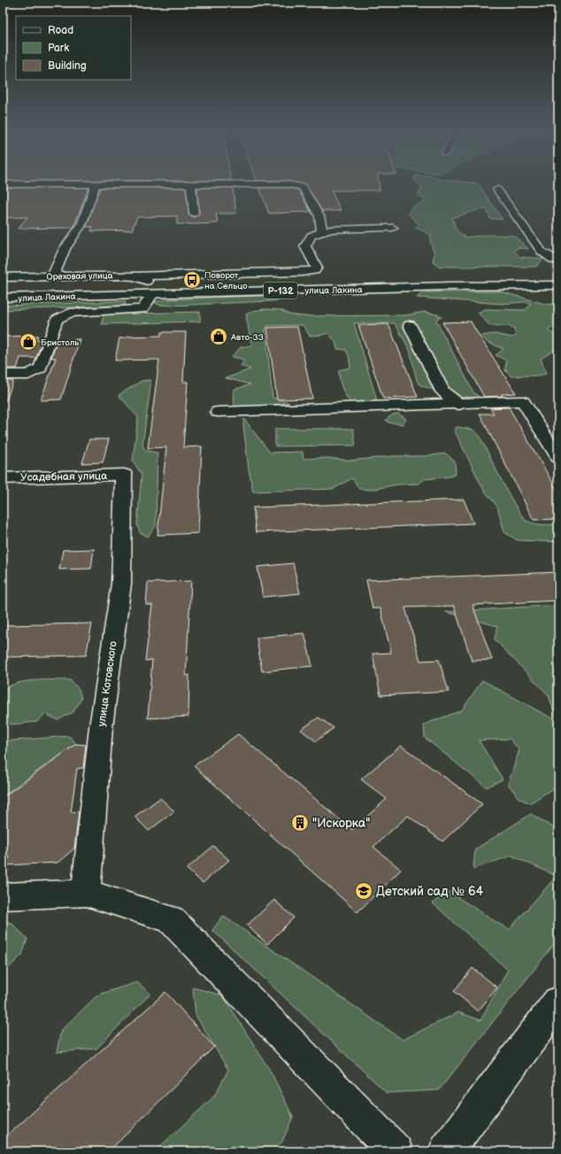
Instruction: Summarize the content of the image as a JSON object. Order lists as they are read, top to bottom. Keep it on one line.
{"streets":{"main road":["Ореховая улица","улица Лакина","Р-132","Усадебная улица","улица Котовского"]},"crossings":[["Ореховая улица","улица Лакина"],["Усадебная улица","улица Котовского"]],"places":{"bus stop":["Поворот на Сельцо"],"shop":["Авто-33","Бристоль"],"building":["\"Искорка\""],"school or university":["Детский сад № 64"]},"legend":["Road","Park","Building"]}
